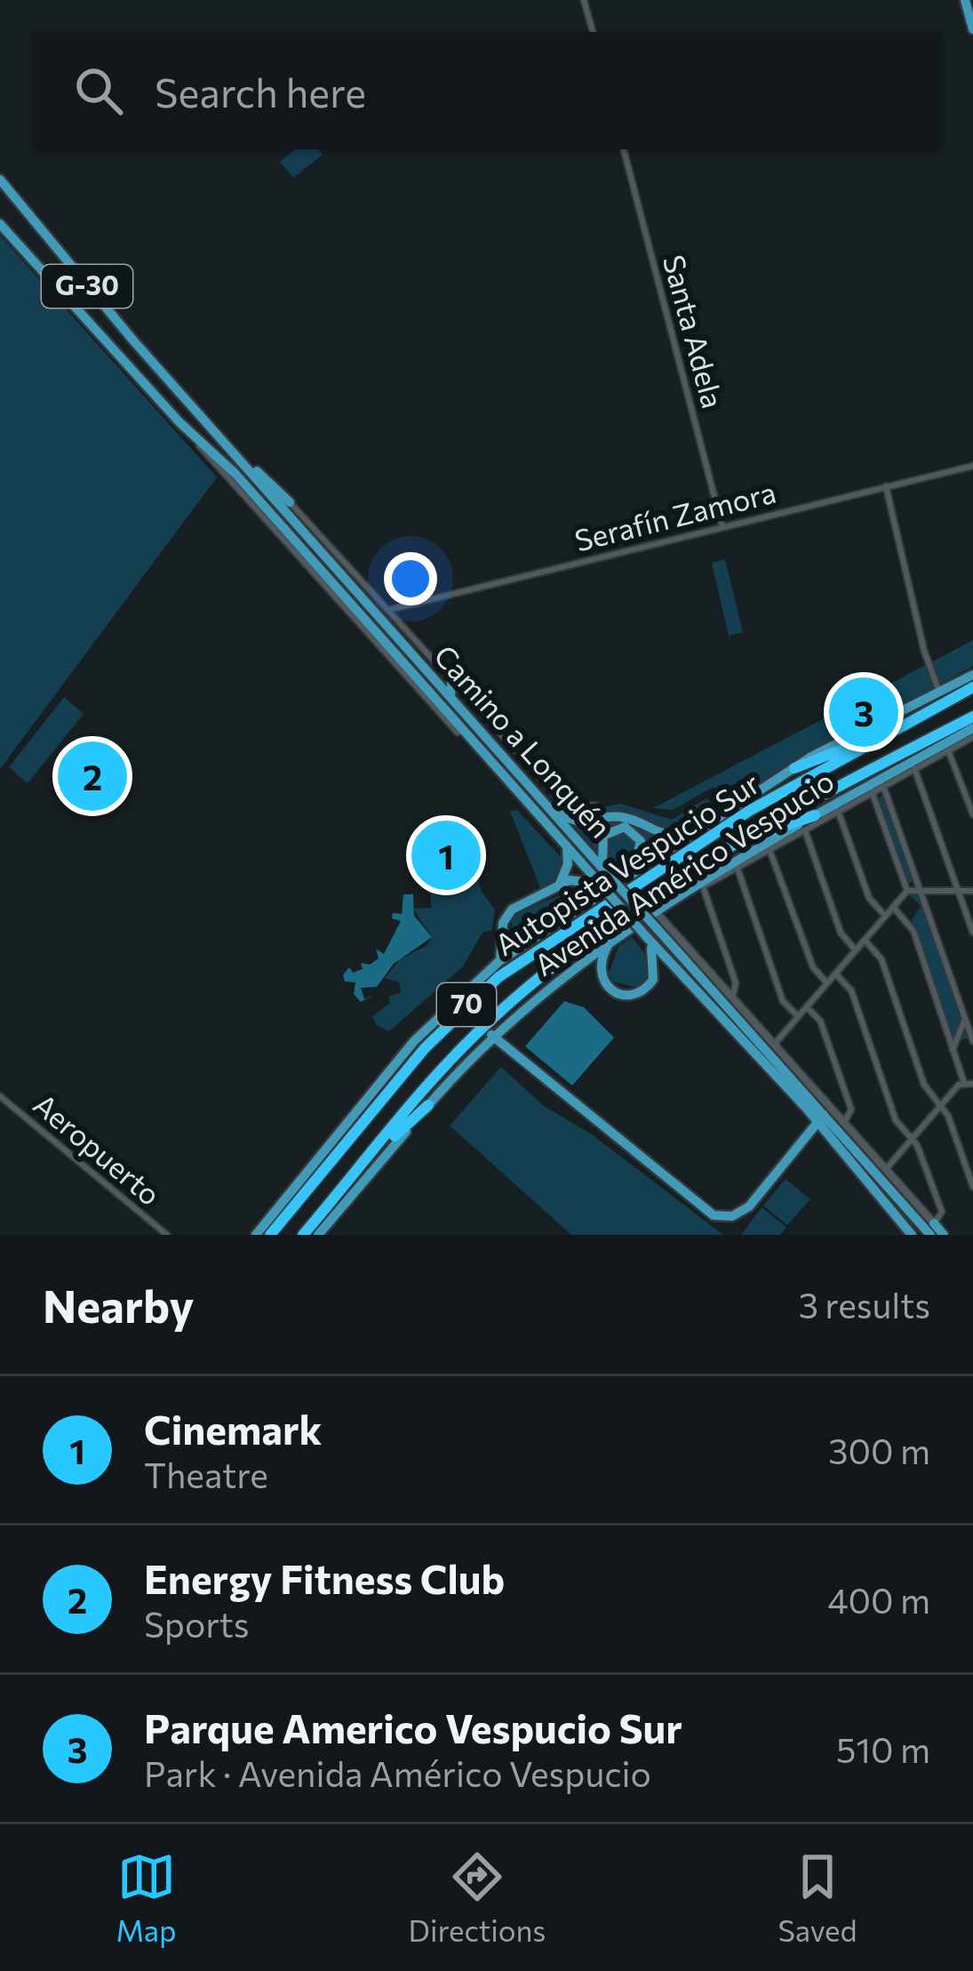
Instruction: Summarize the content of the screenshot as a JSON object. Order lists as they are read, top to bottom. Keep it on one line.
{"streets":{"highway":["Autopista Vespucio Sur","70"],"main road":["G-30","Camino a Lonquén","Avenida Américo Vespucio"],"street":["Santa Adela","Serafín Zamora","Aeropuerto"]},"crossings":[["Santa Adela","Serafín Zamora"],["Serafín Zamora","Camino a Lonquén"],["Autopista Vespucio Sur","Avenida Américo Vespucio"]],"page":{"search":"Search here","pins":["3","2","1"],"heading":["Nearby","3 results"],"list":[{"mark":"1","name":"Cinemark","note":"Theatre","value":"300 m"},{"mark":"2","name":"Energy Fitness Club","note":"Sports","value":"400 m"},{"mark":"3","name":"Parque Americo Vespucio Sur","note":"Park · Avenida Américo Vespucio","value":"510 m"}],"nav":["Map","Directions","Saved"]}}
